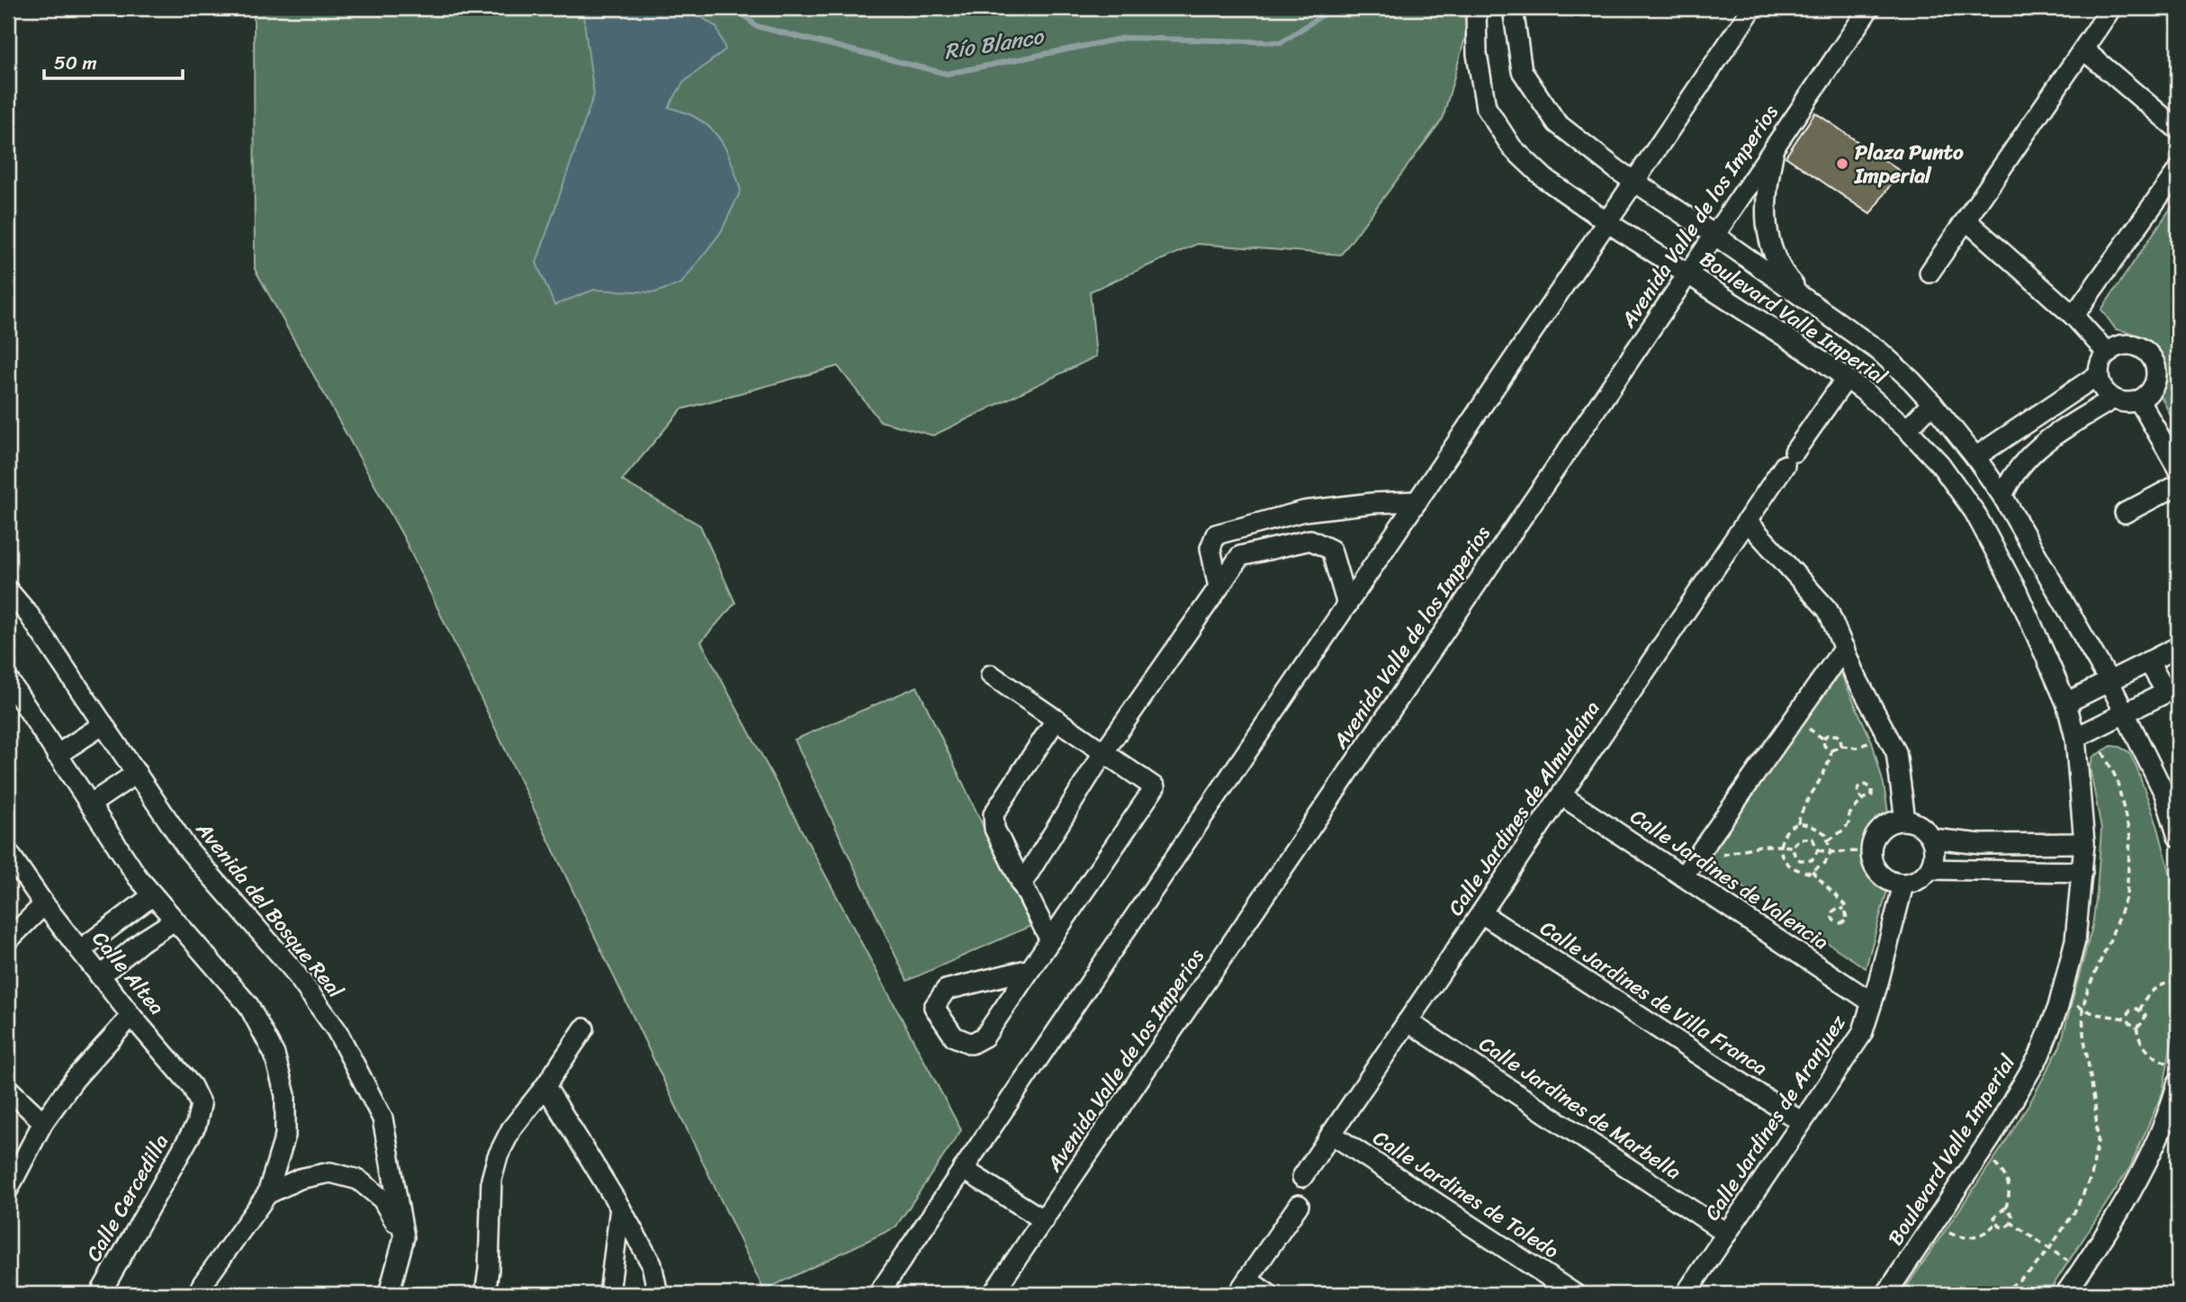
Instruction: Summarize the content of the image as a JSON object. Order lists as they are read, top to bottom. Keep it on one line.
{"streets":{"street":["Avenida Valle de los Imperios","Boulevard Valle Imperial","Calle Jardines de Almudaina","Calle Jardines de Valencia","Avenida del Bosque Real","Calle Altea","Calle Jardines de Villa Franca","Calle Jardines de Marbella","Calle Jardines de Aranjuez","Calle Jardines de Toledo","Calle Cercedilla"]},"crossings":[["Avenida Valle de los Imperios","Boulevard Valle Imperial"],["Boulevard Valle Imperial","Calle Jardines de Almudaina"],["Calle Jardines de Almudaina","Calle Jardines de Valencia"],["Calle Jardines de Almudaina","Calle Jardines de Villa Franca"],["Calle Jardines de Almudaina","Calle Jardines de Marbella"],["Calle Jardines de Almudaina","Calle Jardines de Toledo"],["Calle Jardines de Valencia","Calle Jardines de Aranjuez"],["Calle Altea","Calle Cercedilla"],["Calle Jardines de Villa Franca","Calle Jardines de Aranjuez"],["Calle Jardines de Marbella","Calle Jardines de Aranjuez"]],"water":["Río Blanco"],"places":["Plaza Punto Imperial"],"scale_bar":"50 m"}
